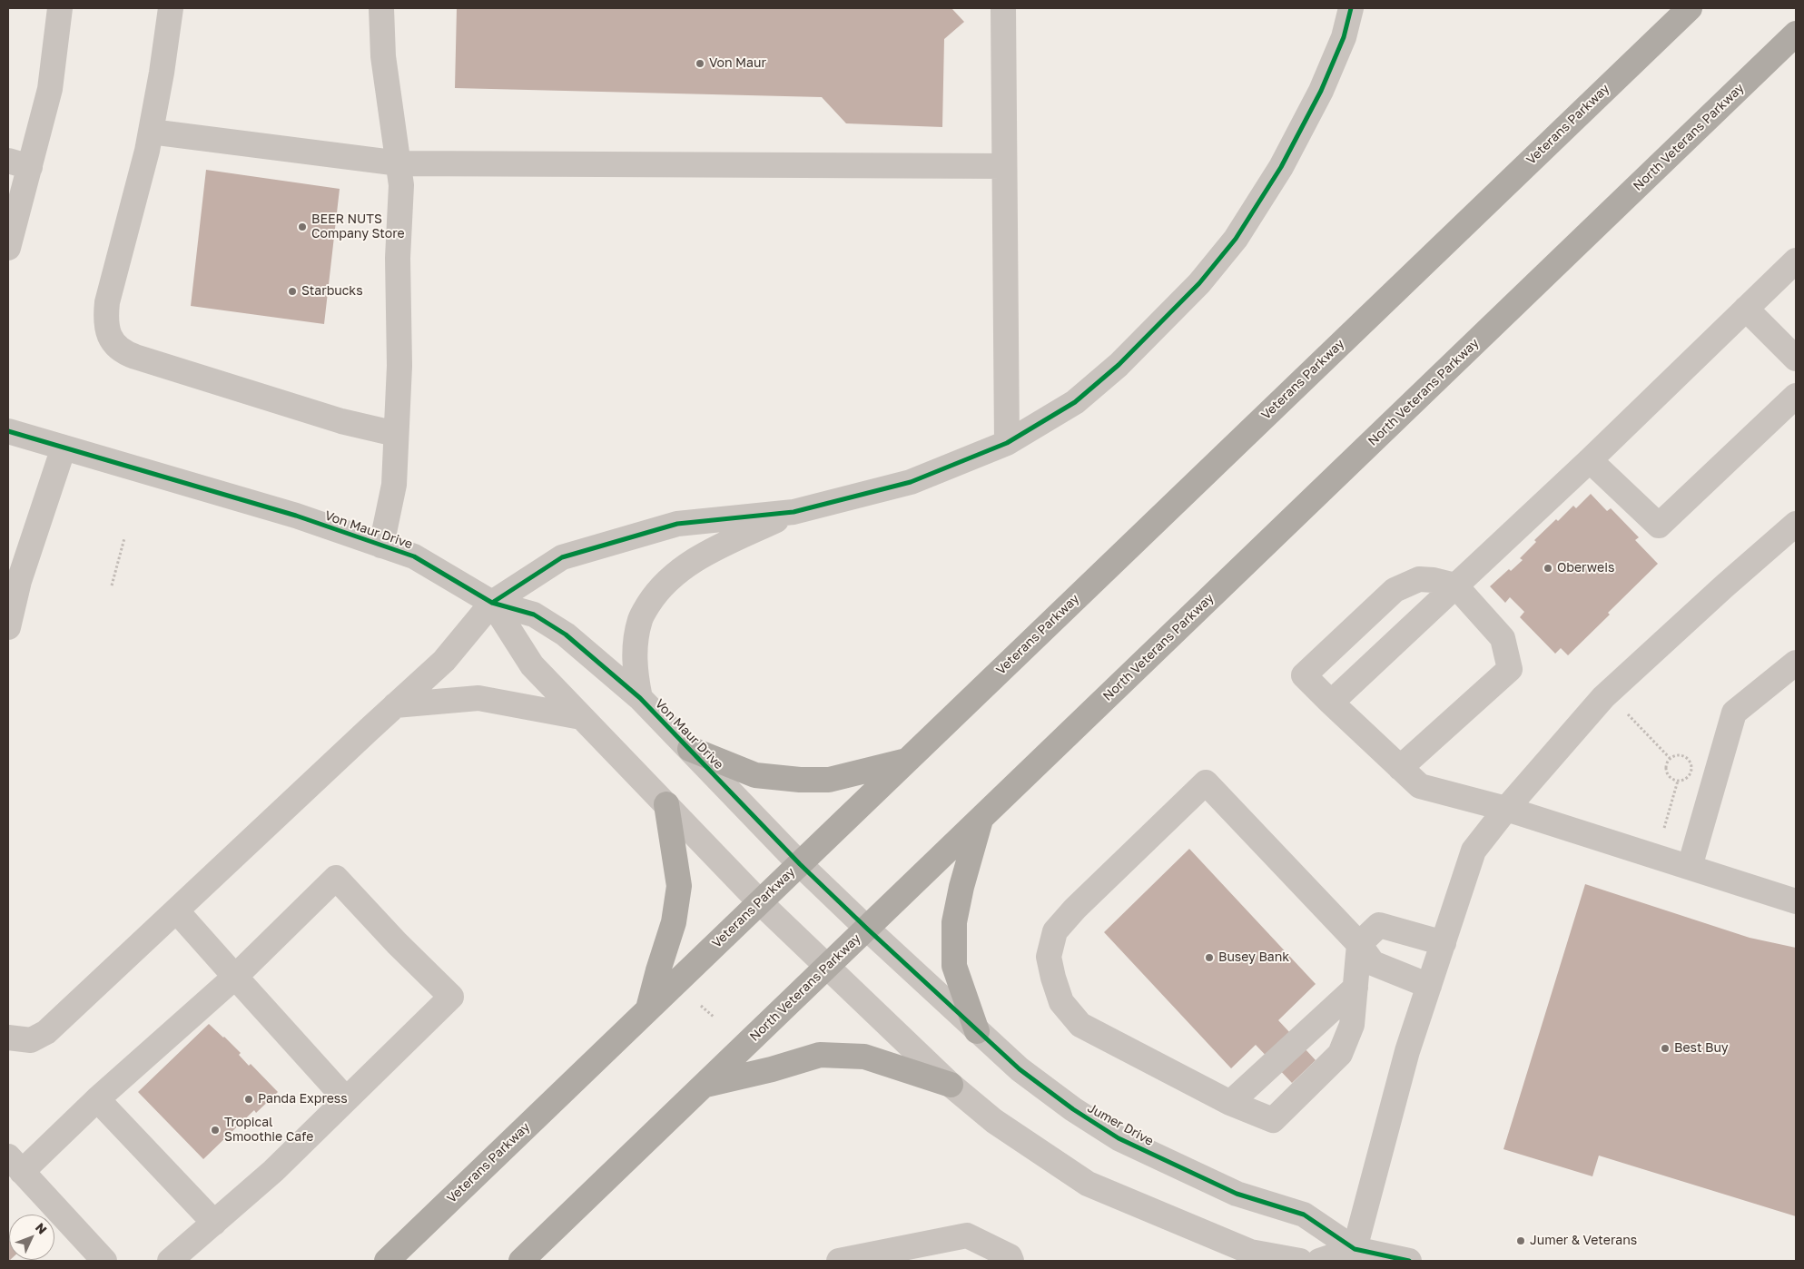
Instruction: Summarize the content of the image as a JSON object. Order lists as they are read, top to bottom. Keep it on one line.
{"streets":{"highway":["Veterans Parkway","North Veterans Parkway"],"street":["Von Maur Drive","Jumer Drive"]},"crossings":[["Veterans Parkway","Von Maur Drive"],["North Veterans Parkway","Von Maur Drive"],["North Veterans Parkway","Jumer Drive"],["Von Maur Drive","Jumer Drive"]],"places":["Von Maur","BEER NUTS Company Store","Starbucks","Oberweis","Busey Bank","Best Buy","Panda Express","Tropical Smoothie Cafe","Jumer & Veterans"],"north":"top right"}
